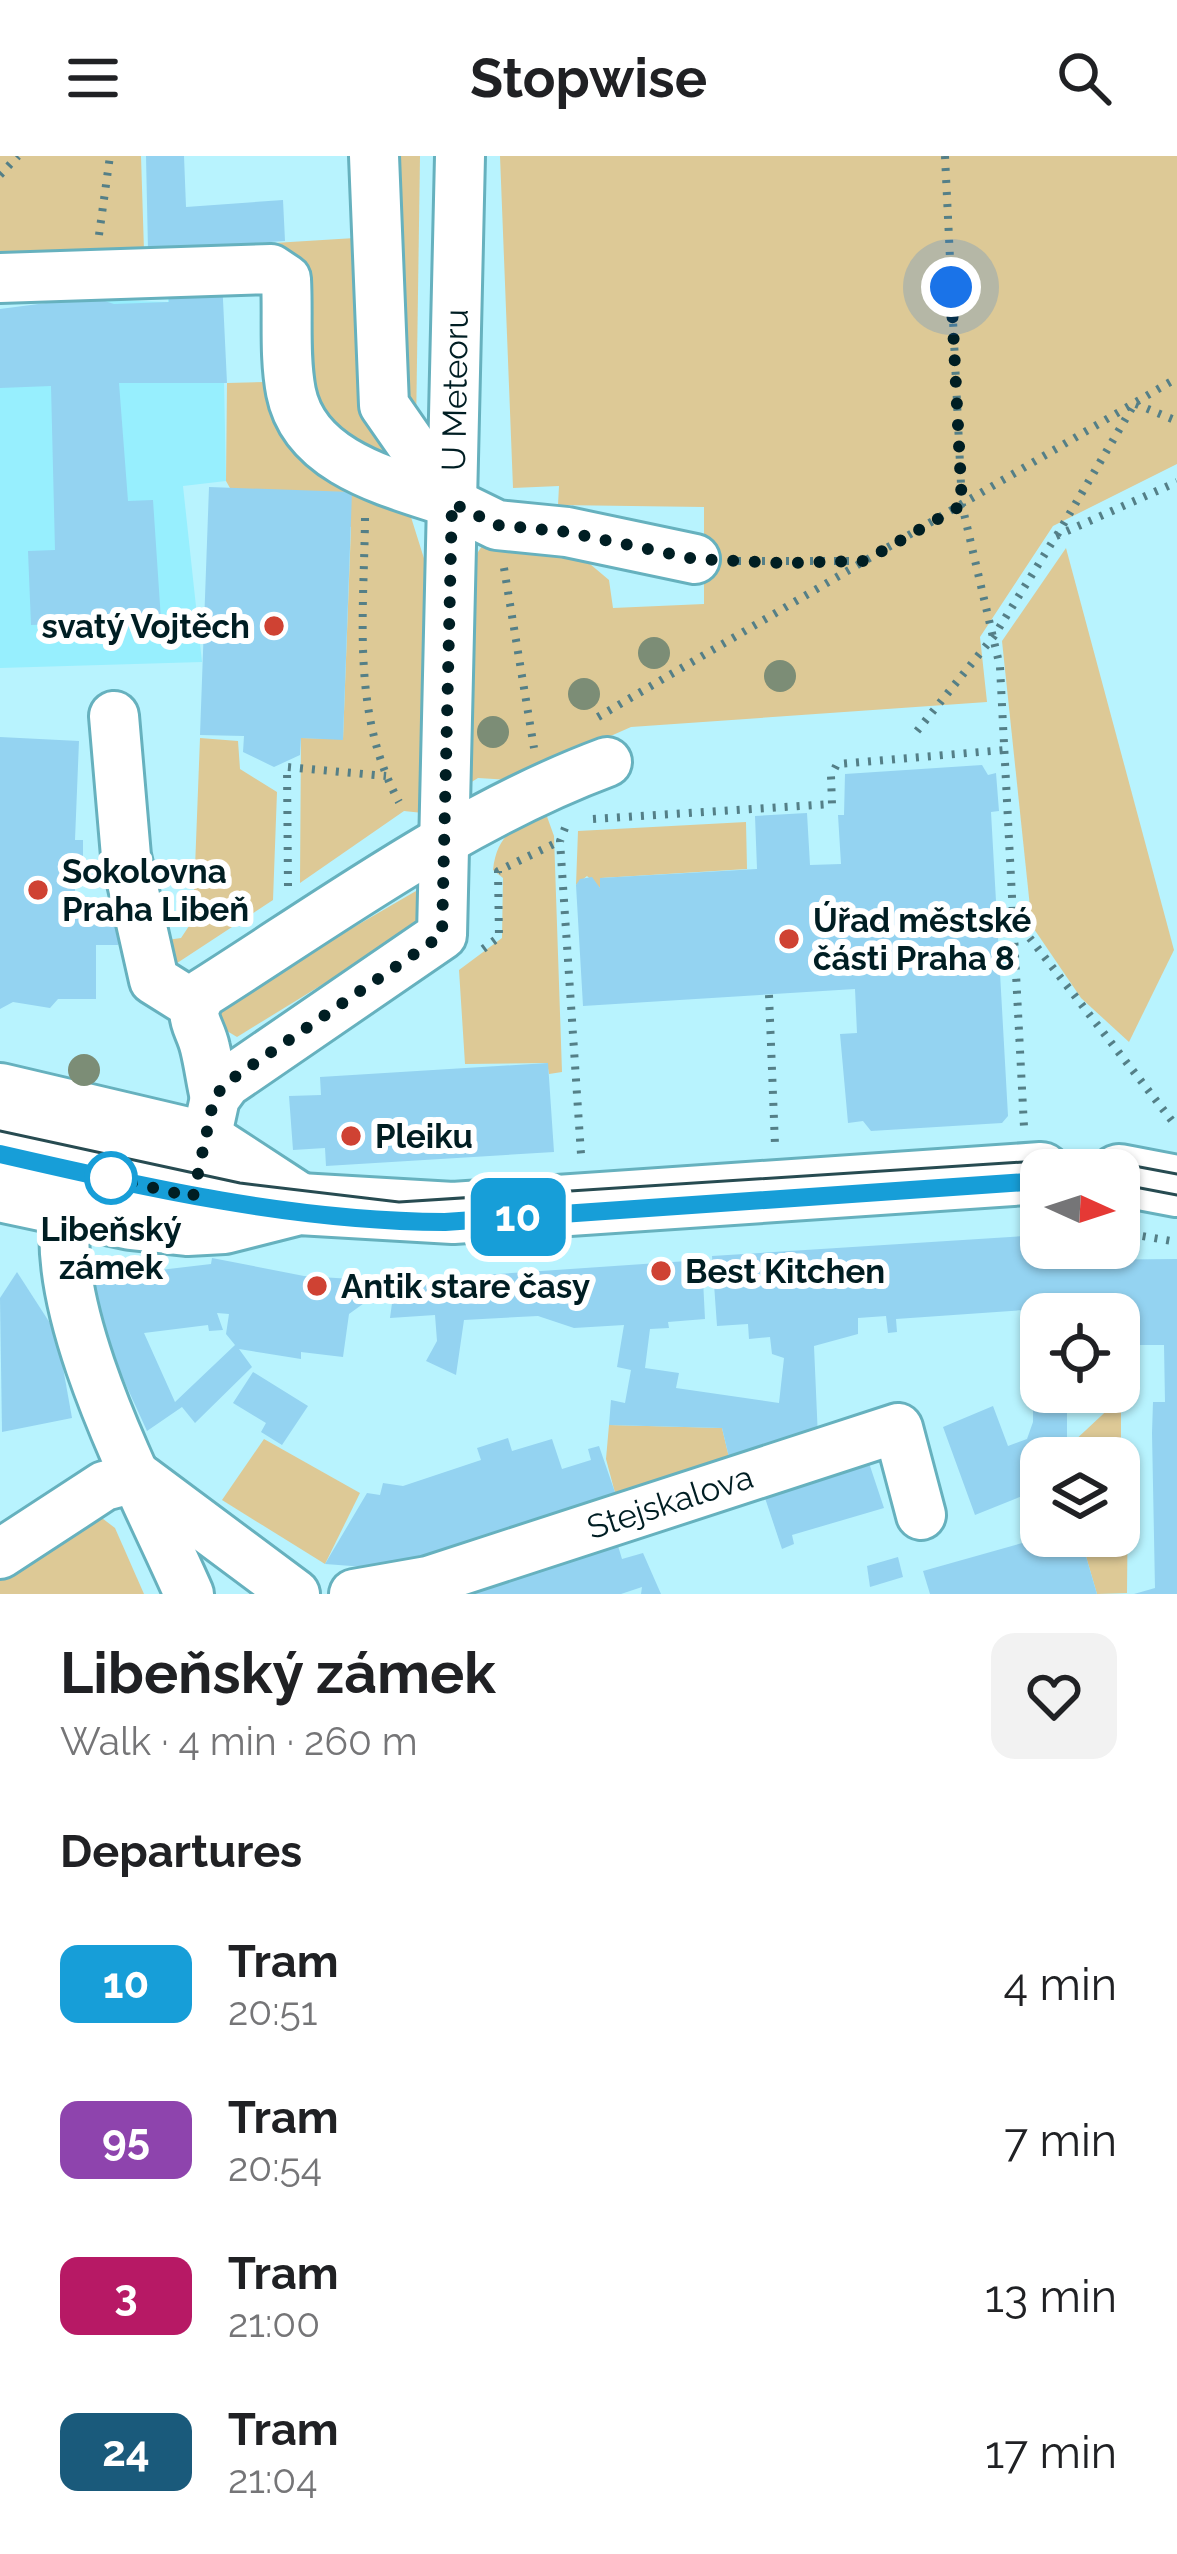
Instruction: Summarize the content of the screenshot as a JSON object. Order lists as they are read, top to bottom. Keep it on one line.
{"streets":{"street":["U Meteoru","Stejskalova"]},"places":["svatý Vojtěch","Sokolovna Praha Libeň","Úřad městské části Praha 8","Pleiku","Libeňský zámek","Best Kitchen","Antik stare časy"],"lines":["tram line 10"],"north":"right","page":{"header":"Stopwise","on_map":"10","heading":[["Libeňský zámek","Walk · 4 min · 260 m"],"Departures"],"list":[{"mark":"10","name":"Tram","note":"20:51","value":"4 min"},{"mark":"95","name":"Tram","note":"20:54","value":"7 min"},{"mark":"3","name":"Tram","note":"21:00","value":"13 min"},{"mark":"24","name":"Tram","note":"21:04","value":"17 min"}]}}
